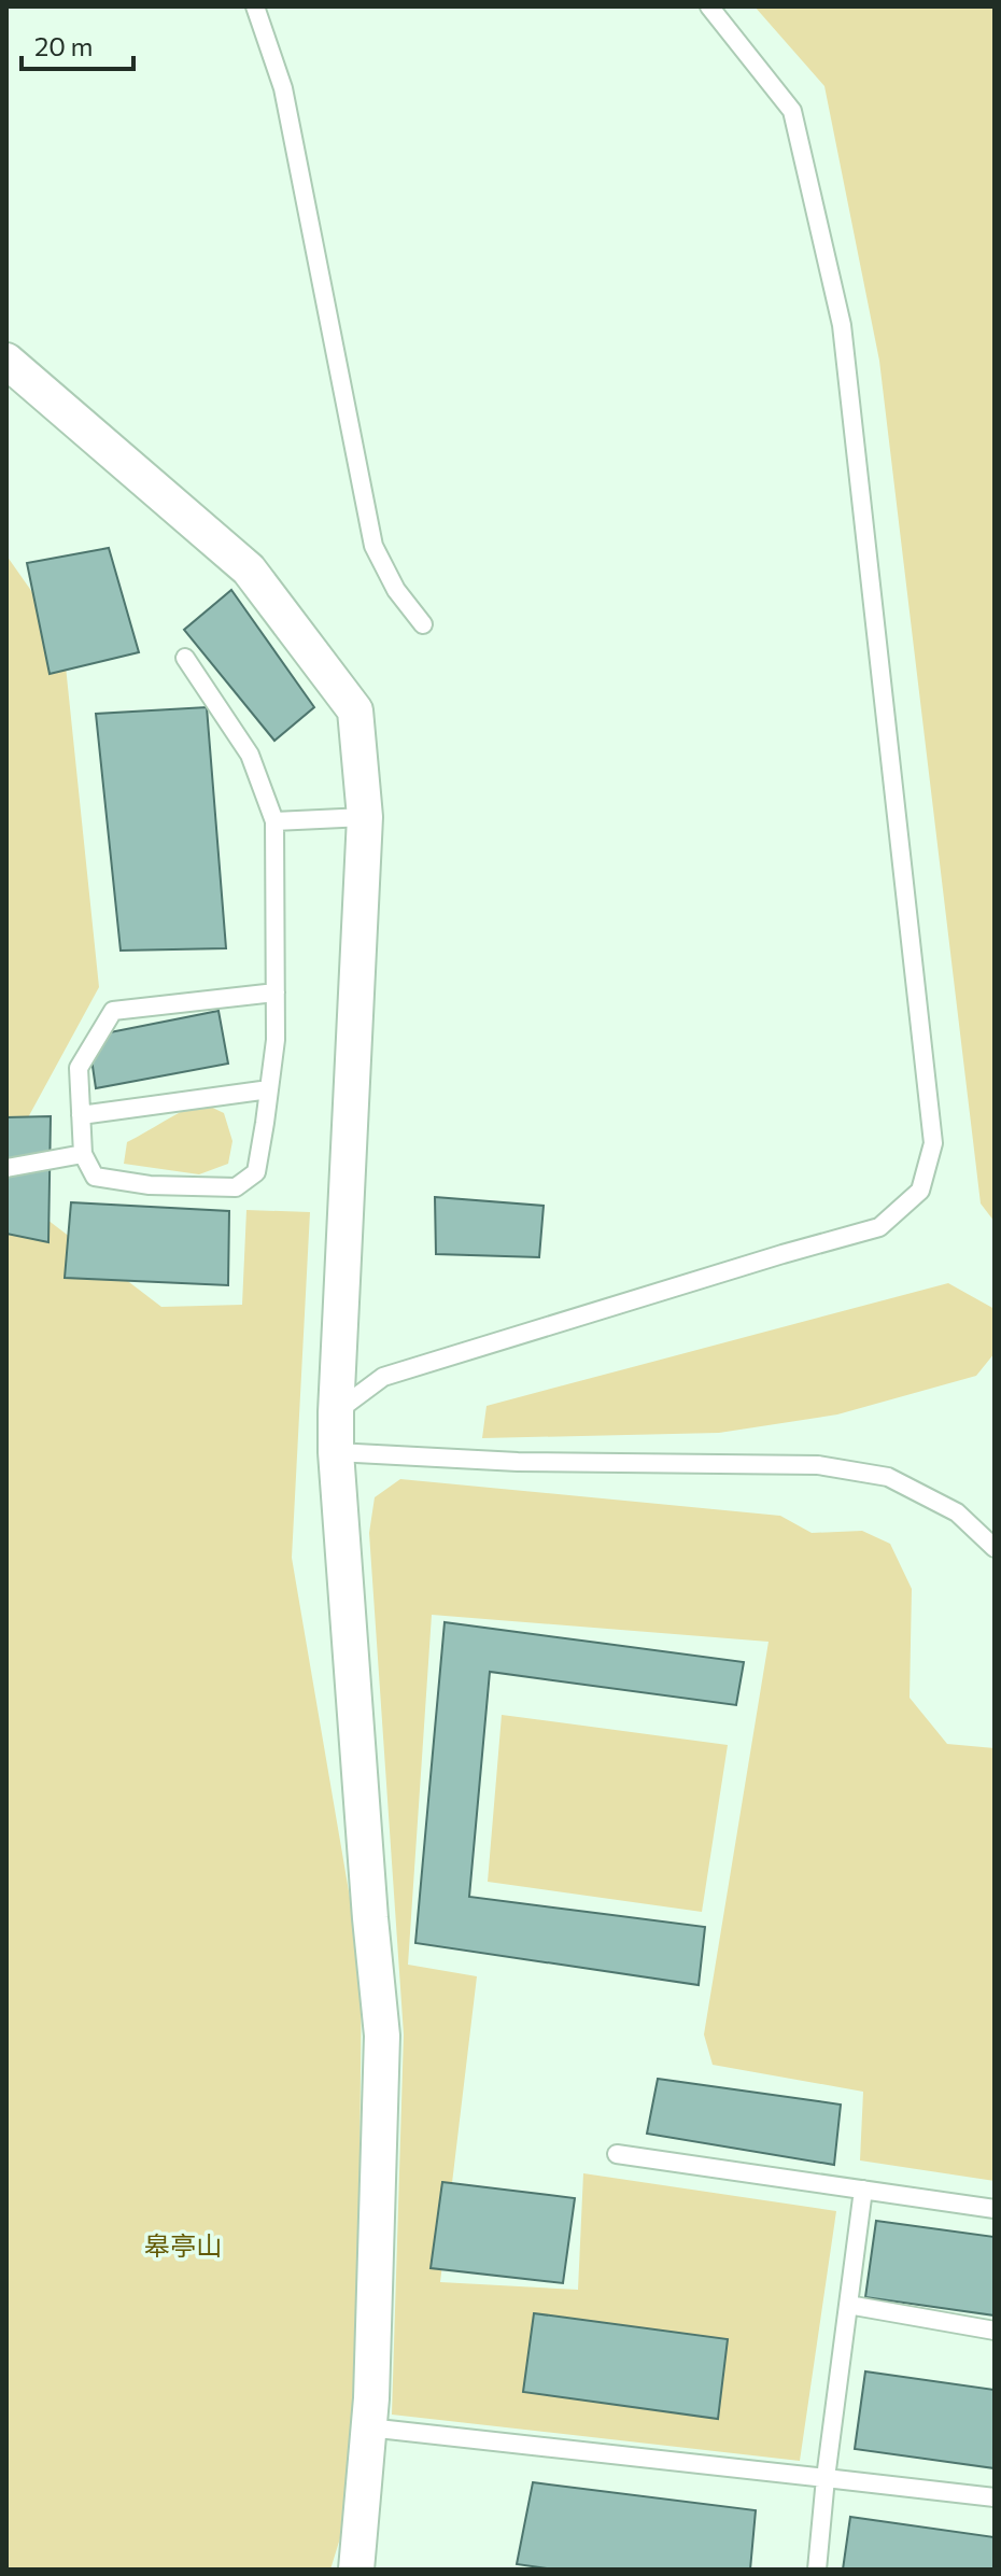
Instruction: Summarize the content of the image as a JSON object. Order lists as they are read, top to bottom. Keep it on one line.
{"parks":["皋亭山"],"scale_bar":"20 m"}
